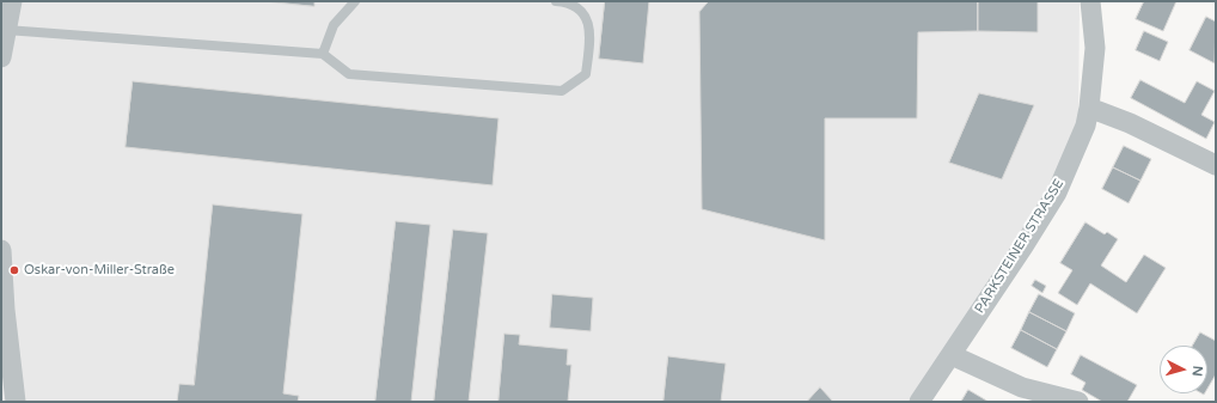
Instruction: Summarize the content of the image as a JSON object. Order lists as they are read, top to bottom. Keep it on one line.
{"streets":{"street":["PARKSTEINER STRASSE"]},"places":["Oskar-von-Miller-Straße"],"north":"right"}
